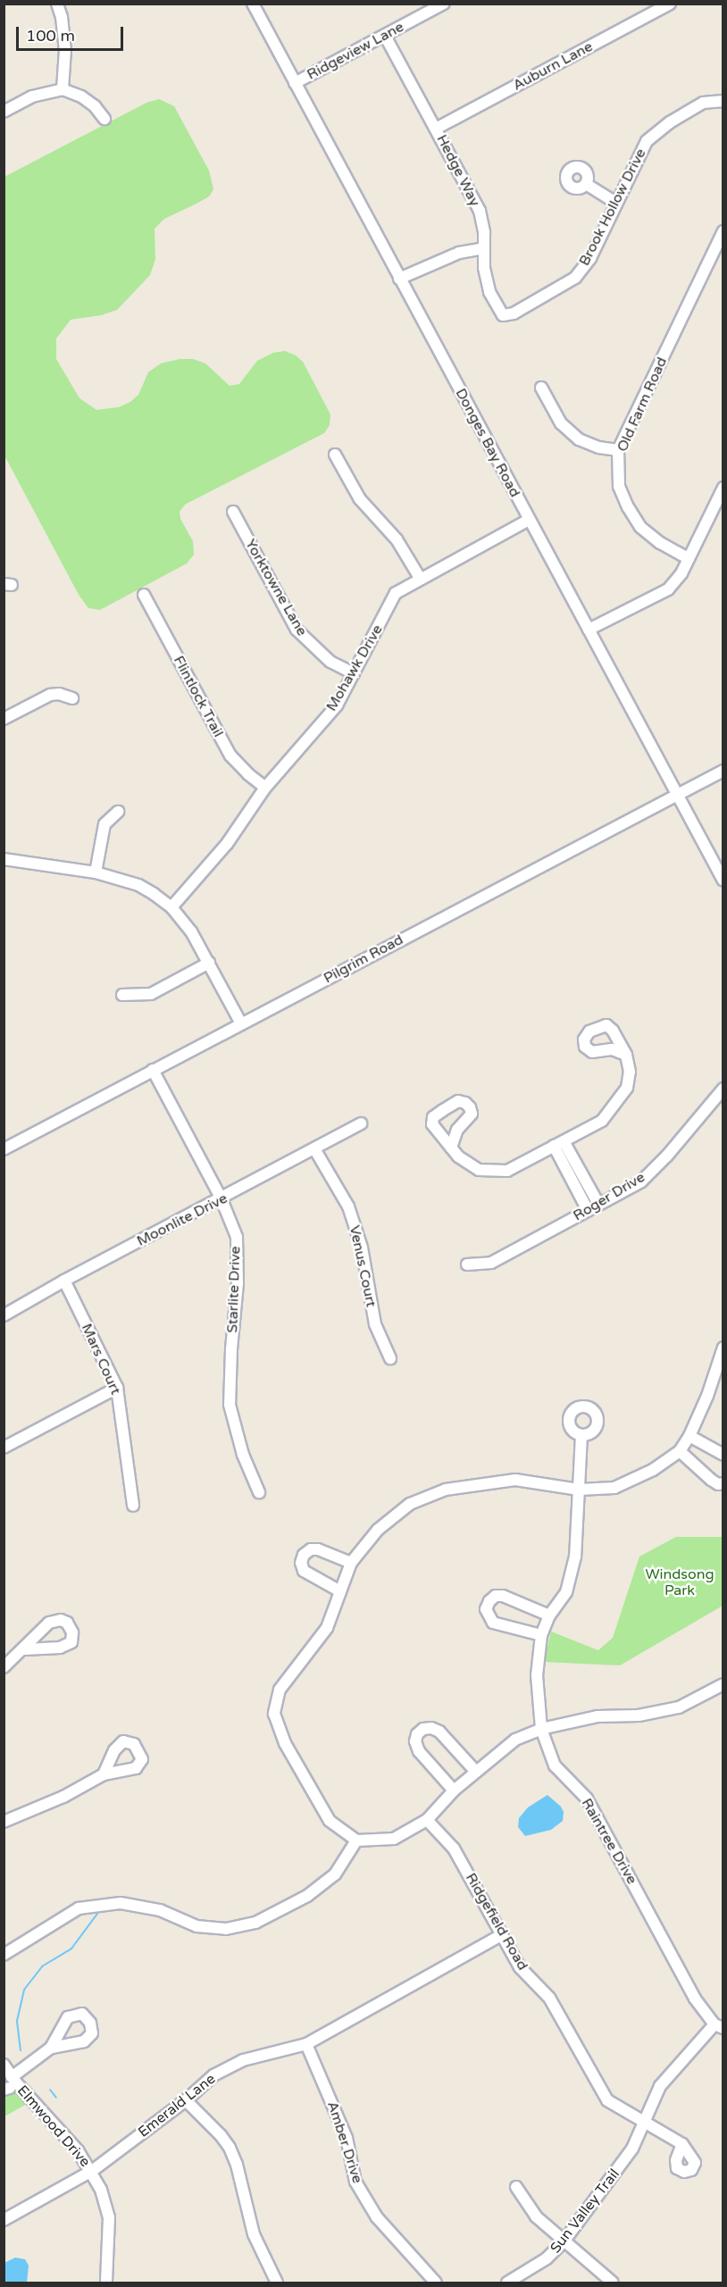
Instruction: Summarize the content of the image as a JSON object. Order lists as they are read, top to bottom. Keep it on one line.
{"streets":{"street":["Ridgeview Lane","Auburn Lane","Hedge Way","Brook Hollow Drive","Old Farm Road","Donges Bay Road","Yorktowne Lane","Mohawk Drive","Flintlock Trail","Pilgrim Road","Roger Drive","Moonlite Drive","Venus Court","Starlite Drive","Mars Court","Raintree Drive","Ridgefield Road","Emerald Lane","Elmwood Drive","Amber Drive","Sun Valley Trail"]},"crossings":[["Ridgeview Lane","Hedge Way"],["Ridgeview Lane","Donges Bay Road"],["Auburn Lane","Hedge Way"],["Hedge Way","Brook Hollow Drive"],["Donges Bay Road","Mohawk Drive"],["Donges Bay Road","Pilgrim Road"],["Yorktowne Lane","Mohawk Drive"],["Mohawk Drive","Flintlock Trail"],["Pilgrim Road","Starlite Drive"],["Moonlite Drive","Venus Court"],["Moonlite Drive","Starlite Drive"],["Moonlite Drive","Mars Court"],["Raintree Drive","Sun Valley Trail"],["Ridgefield Road","Emerald Lane"],["Ridgefield Road","Sun Valley Trail"],["Emerald Lane","Elmwood Drive"],["Emerald Lane","Amber Drive"]],"parks":["Windsong Park"],"scale_bar":"100 m"}
